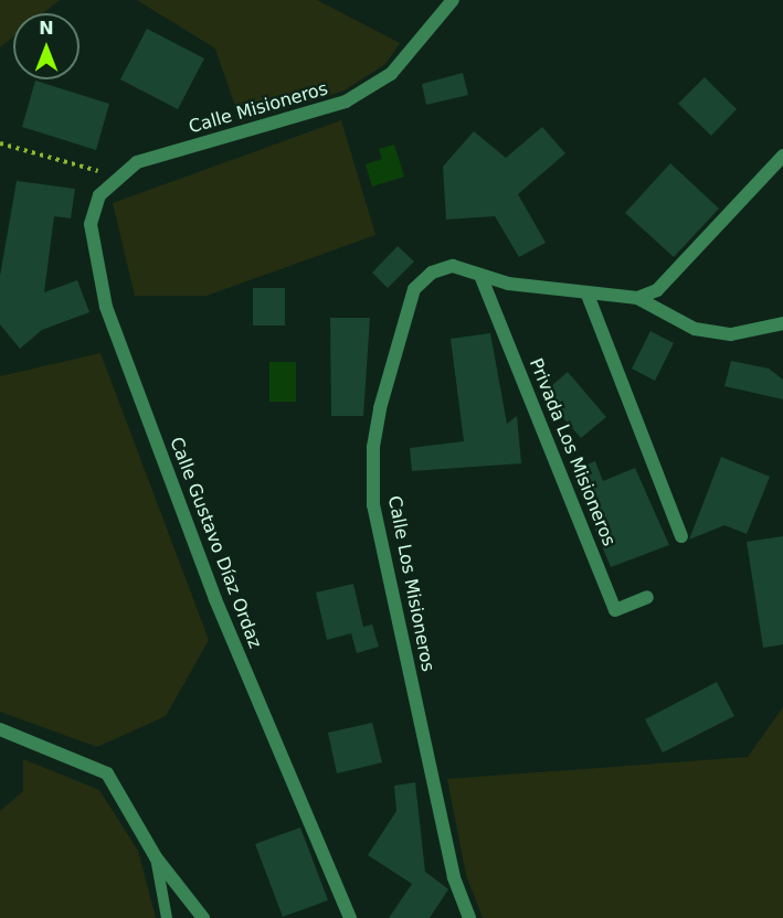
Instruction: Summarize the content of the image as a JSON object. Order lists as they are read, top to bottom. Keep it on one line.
{"streets":{"street":["Calle Misioneros","Privada Los Misioneros","Calle Gustavo Díaz Ordaz","Calle Los Misioneros"]},"crossings":[["Calle Misioneros","Calle Gustavo Díaz Ordaz"],["Privada Los Misioneros","Calle Los Misioneros"]],"north":"top"}
